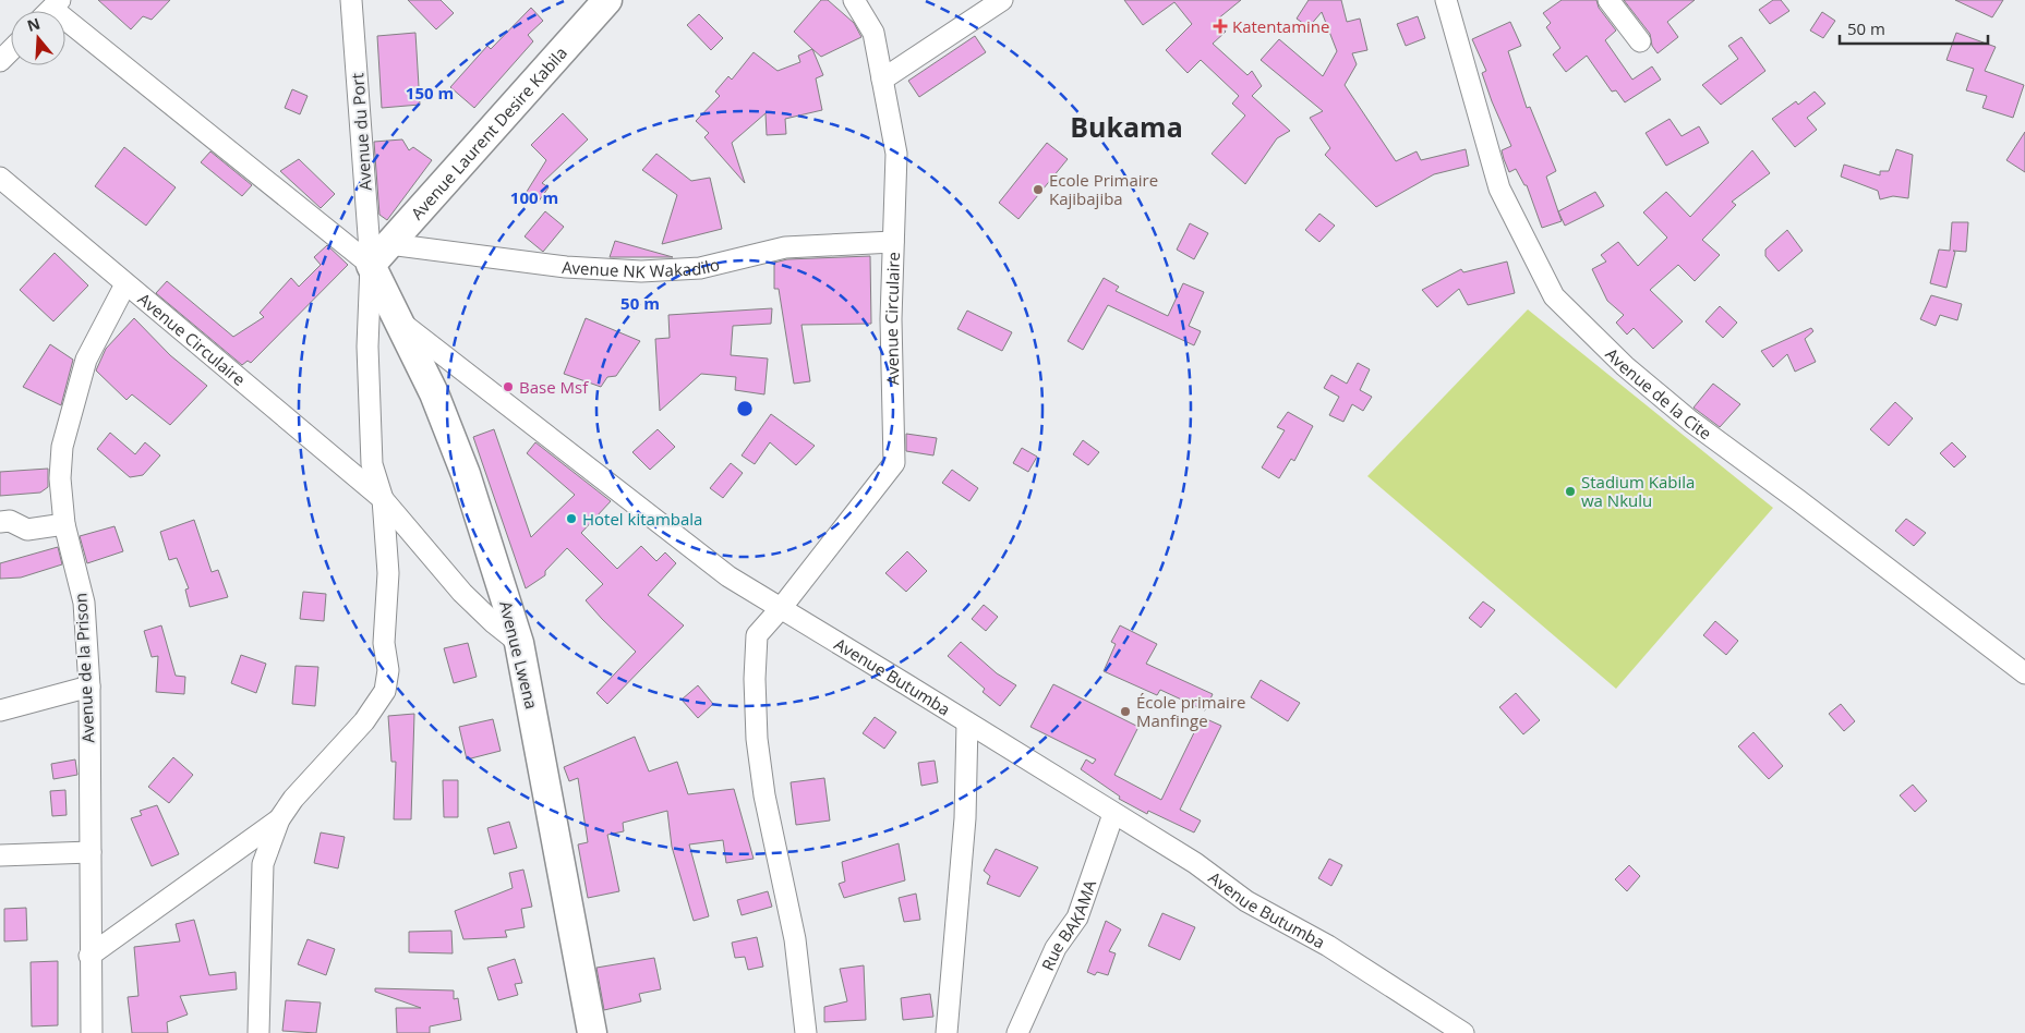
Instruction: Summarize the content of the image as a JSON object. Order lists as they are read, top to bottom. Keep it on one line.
{"streets":{"main road":["Avenue Laurent Desire Kabila","Avenue Lwena"],"street":["Avenue du Port","Avenue NK Wakadilo","Avenue Circulaire","Avenue de la Cite","Avenue de la Prison","Avenue Butumba","Rue BAKAMA"]},"crossings":[["Avenue du Port","Avenue Laurent Desire Kabila"],["Avenue du Port","Avenue NK Wakadilo"],["Avenue du Port","Avenue Circulaire"],["Avenue du Port","Avenue Lwena"],["Avenue Laurent Desire Kabila","Avenue NK Wakadilo"],["Avenue Laurent Desire Kabila","Avenue Lwena"],["Avenue NK Wakadilo","Avenue Circulaire"],["Avenue NK Wakadilo","Avenue Lwena"],["Avenue Circulaire","Avenue de la Prison"],["Avenue Circulaire","Avenue Butumba"],["Avenue Lwena","Avenue Butumba"],["Avenue Butumba","Rue BAKAMA"]],"districts":["Bukama"],"places":{"health":["Katentamine"],"other":["Ecole Primaire Kajibajiba","Base Msf","Stadium Kabila wa Nkulu","Hotel kitambala","École primaire Manfinge"]},"scale_bar":"50 m","north":"top","rings":["150 m","100 m","50 m"]}
